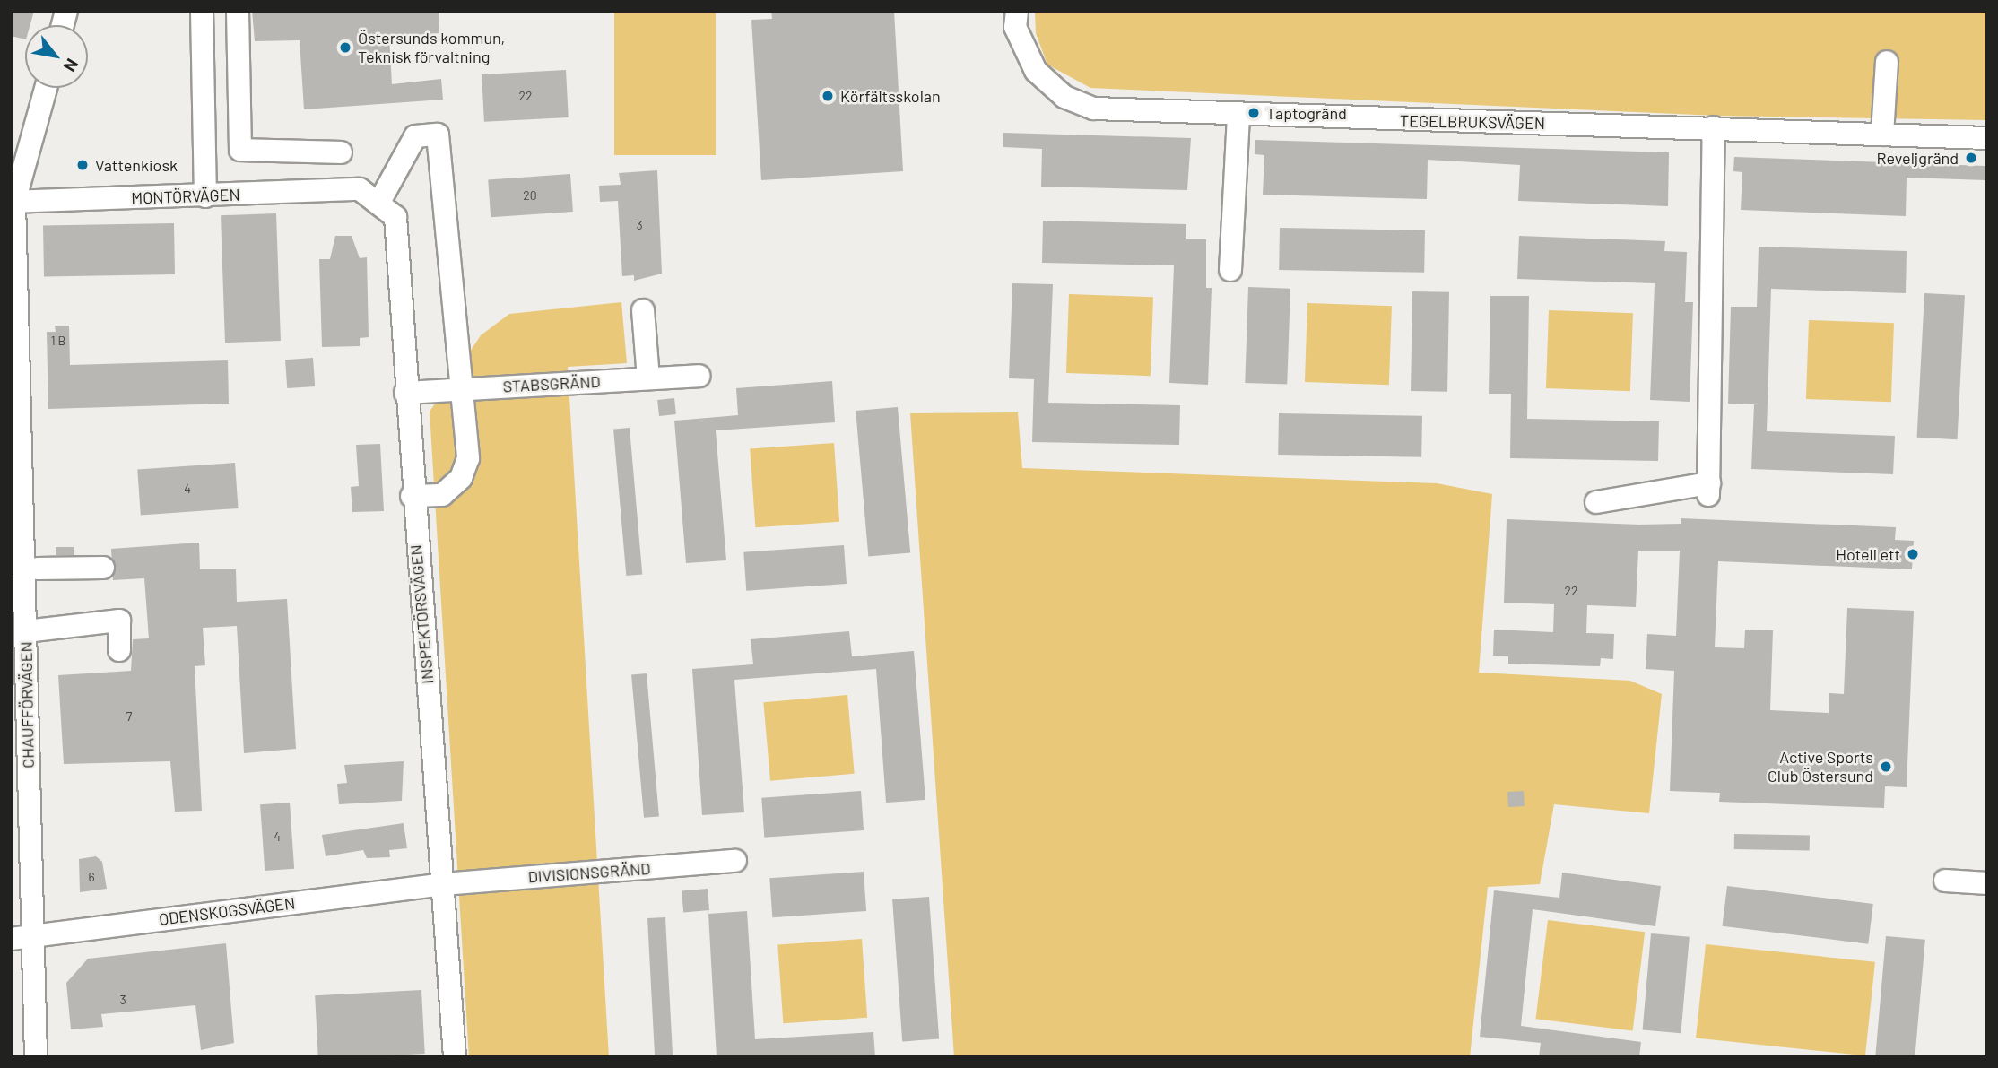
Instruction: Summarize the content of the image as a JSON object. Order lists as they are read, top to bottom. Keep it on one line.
{"streets":{"street":["TEGELBRUKSVÄGEN","MONTÖRVÄGEN","STABSGRÄND","INSPEKTÖRSVÄGEN","CHAUFFÖRVÄGEN","DIVISIONSGRÄND","ODENSKOGSVÄGEN"]},"crossings":[["MONTÖRVÄGEN","INSPEKTÖRSVÄGEN"],["MONTÖRVÄGEN","CHAUFFÖRVÄGEN"],["STABSGRÄND","INSPEKTÖRSVÄGEN"],["INSPEKTÖRSVÄGEN","DIVISIONSGRÄND"],["INSPEKTÖRSVÄGEN","ODENSKOGSVÄGEN"],["CHAUFFÖRVÄGEN","ODENSKOGSVÄGEN"],["DIVISIONSGRÄND","ODENSKOGSVÄGEN"]],"places":["Östersunds kommun, Teknisk förvaltning","Körfältsskolan","Taptogränd","Reveljgränd","Vattenkiosk","Hotell ett","Active Sports Club Östersund"],"house_numbers":["22","20","3","1 B","4","22","7","4","6","3"],"north":"bottom right"}
